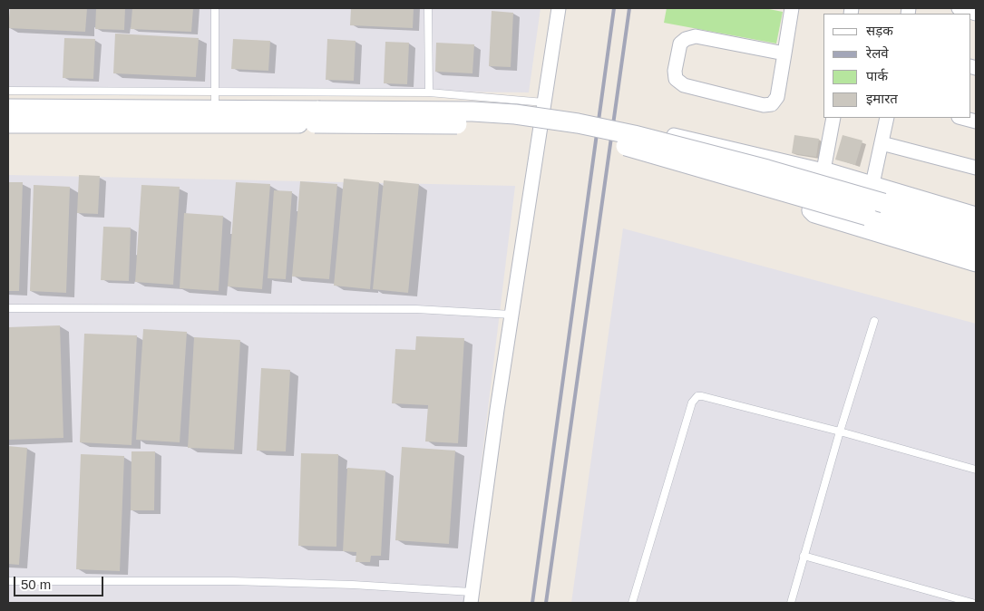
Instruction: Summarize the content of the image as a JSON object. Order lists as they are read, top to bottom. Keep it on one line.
{"legend":["सड़क","रेलवे","पार्क","इमारत"],"scale_bar":"50 m"}
